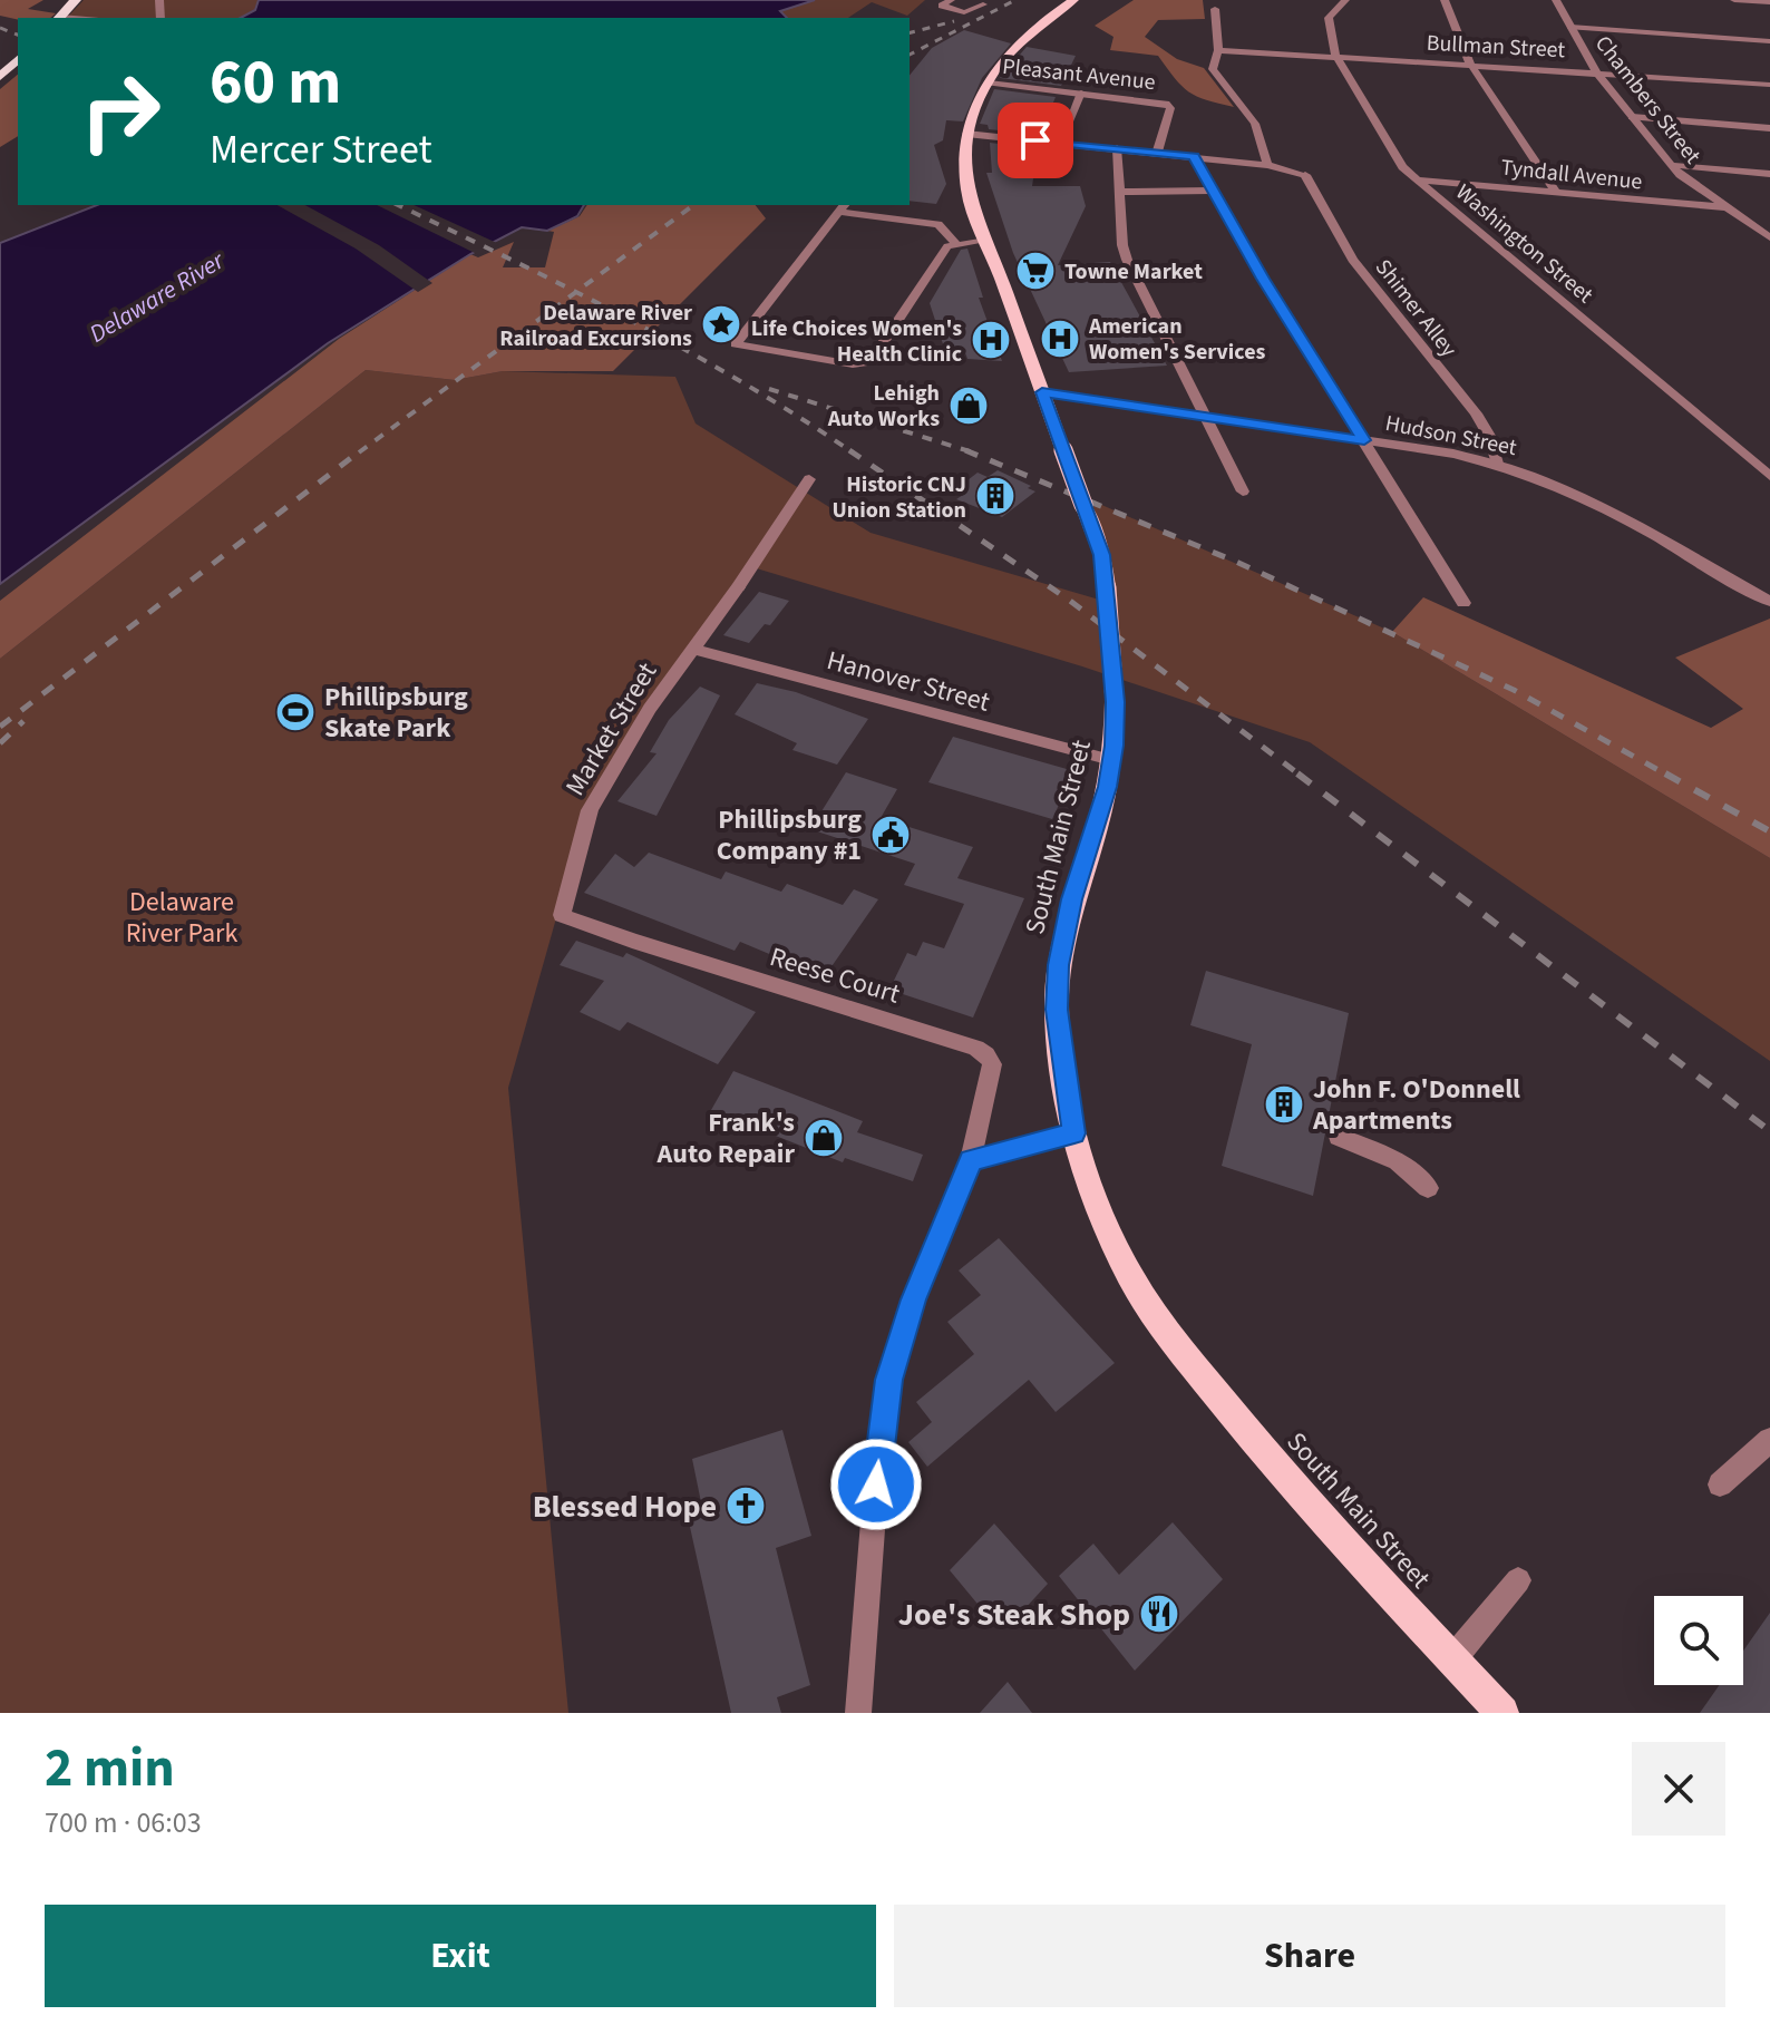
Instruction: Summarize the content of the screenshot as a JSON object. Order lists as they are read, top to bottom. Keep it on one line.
{"streets":{"main road":["South Main Street"],"street":["Bullman Street","Pleasant Avenue","Chambers Street","Tyndall Avenue","Washington Street","Shimer Alley","Hudson Street","Hanover Street","Market Street","Reese Court"]},"crossings":[["Bullman Street","Chambers Street"],["Bullman Street","Washington Street"],["Pleasant Avenue","South Main Street"],["Chambers Street","Tyndall Avenue"],["Tyndall Avenue","Washington Street"],["Shimer Alley","Hudson Street"],["Hudson Street","South Main Street"],["Hanover Street","Market Street"],["Hanover Street","South Main Street"],["Market Street","Reese Court"]],"water":["Delaware River"],"parks":["Delaware River Park"],"places":{"supermarket":["Towne Market"],"place":["Delaware River Railroad Excursions"],"hospital":["American Women's Services","Life Choices Women's Health Clinic"],"shop":["Lehigh Auto Works","Frank's Auto Repair"],"building":["Historic CNJ Union Station","John F. O'Donnell Apartments"],"sports":["Phillipsburg Skate Park"],"public building":["Phillipsburg Company #1"],"church":["Blessed Hope"],"restaurant":["Joe's Steak Shop"]},"page":{"turn":["60 m","Mercer Street"],"heading":["2 min","700 m · 06:03"],"buttons":["Exit","Share"]}}
